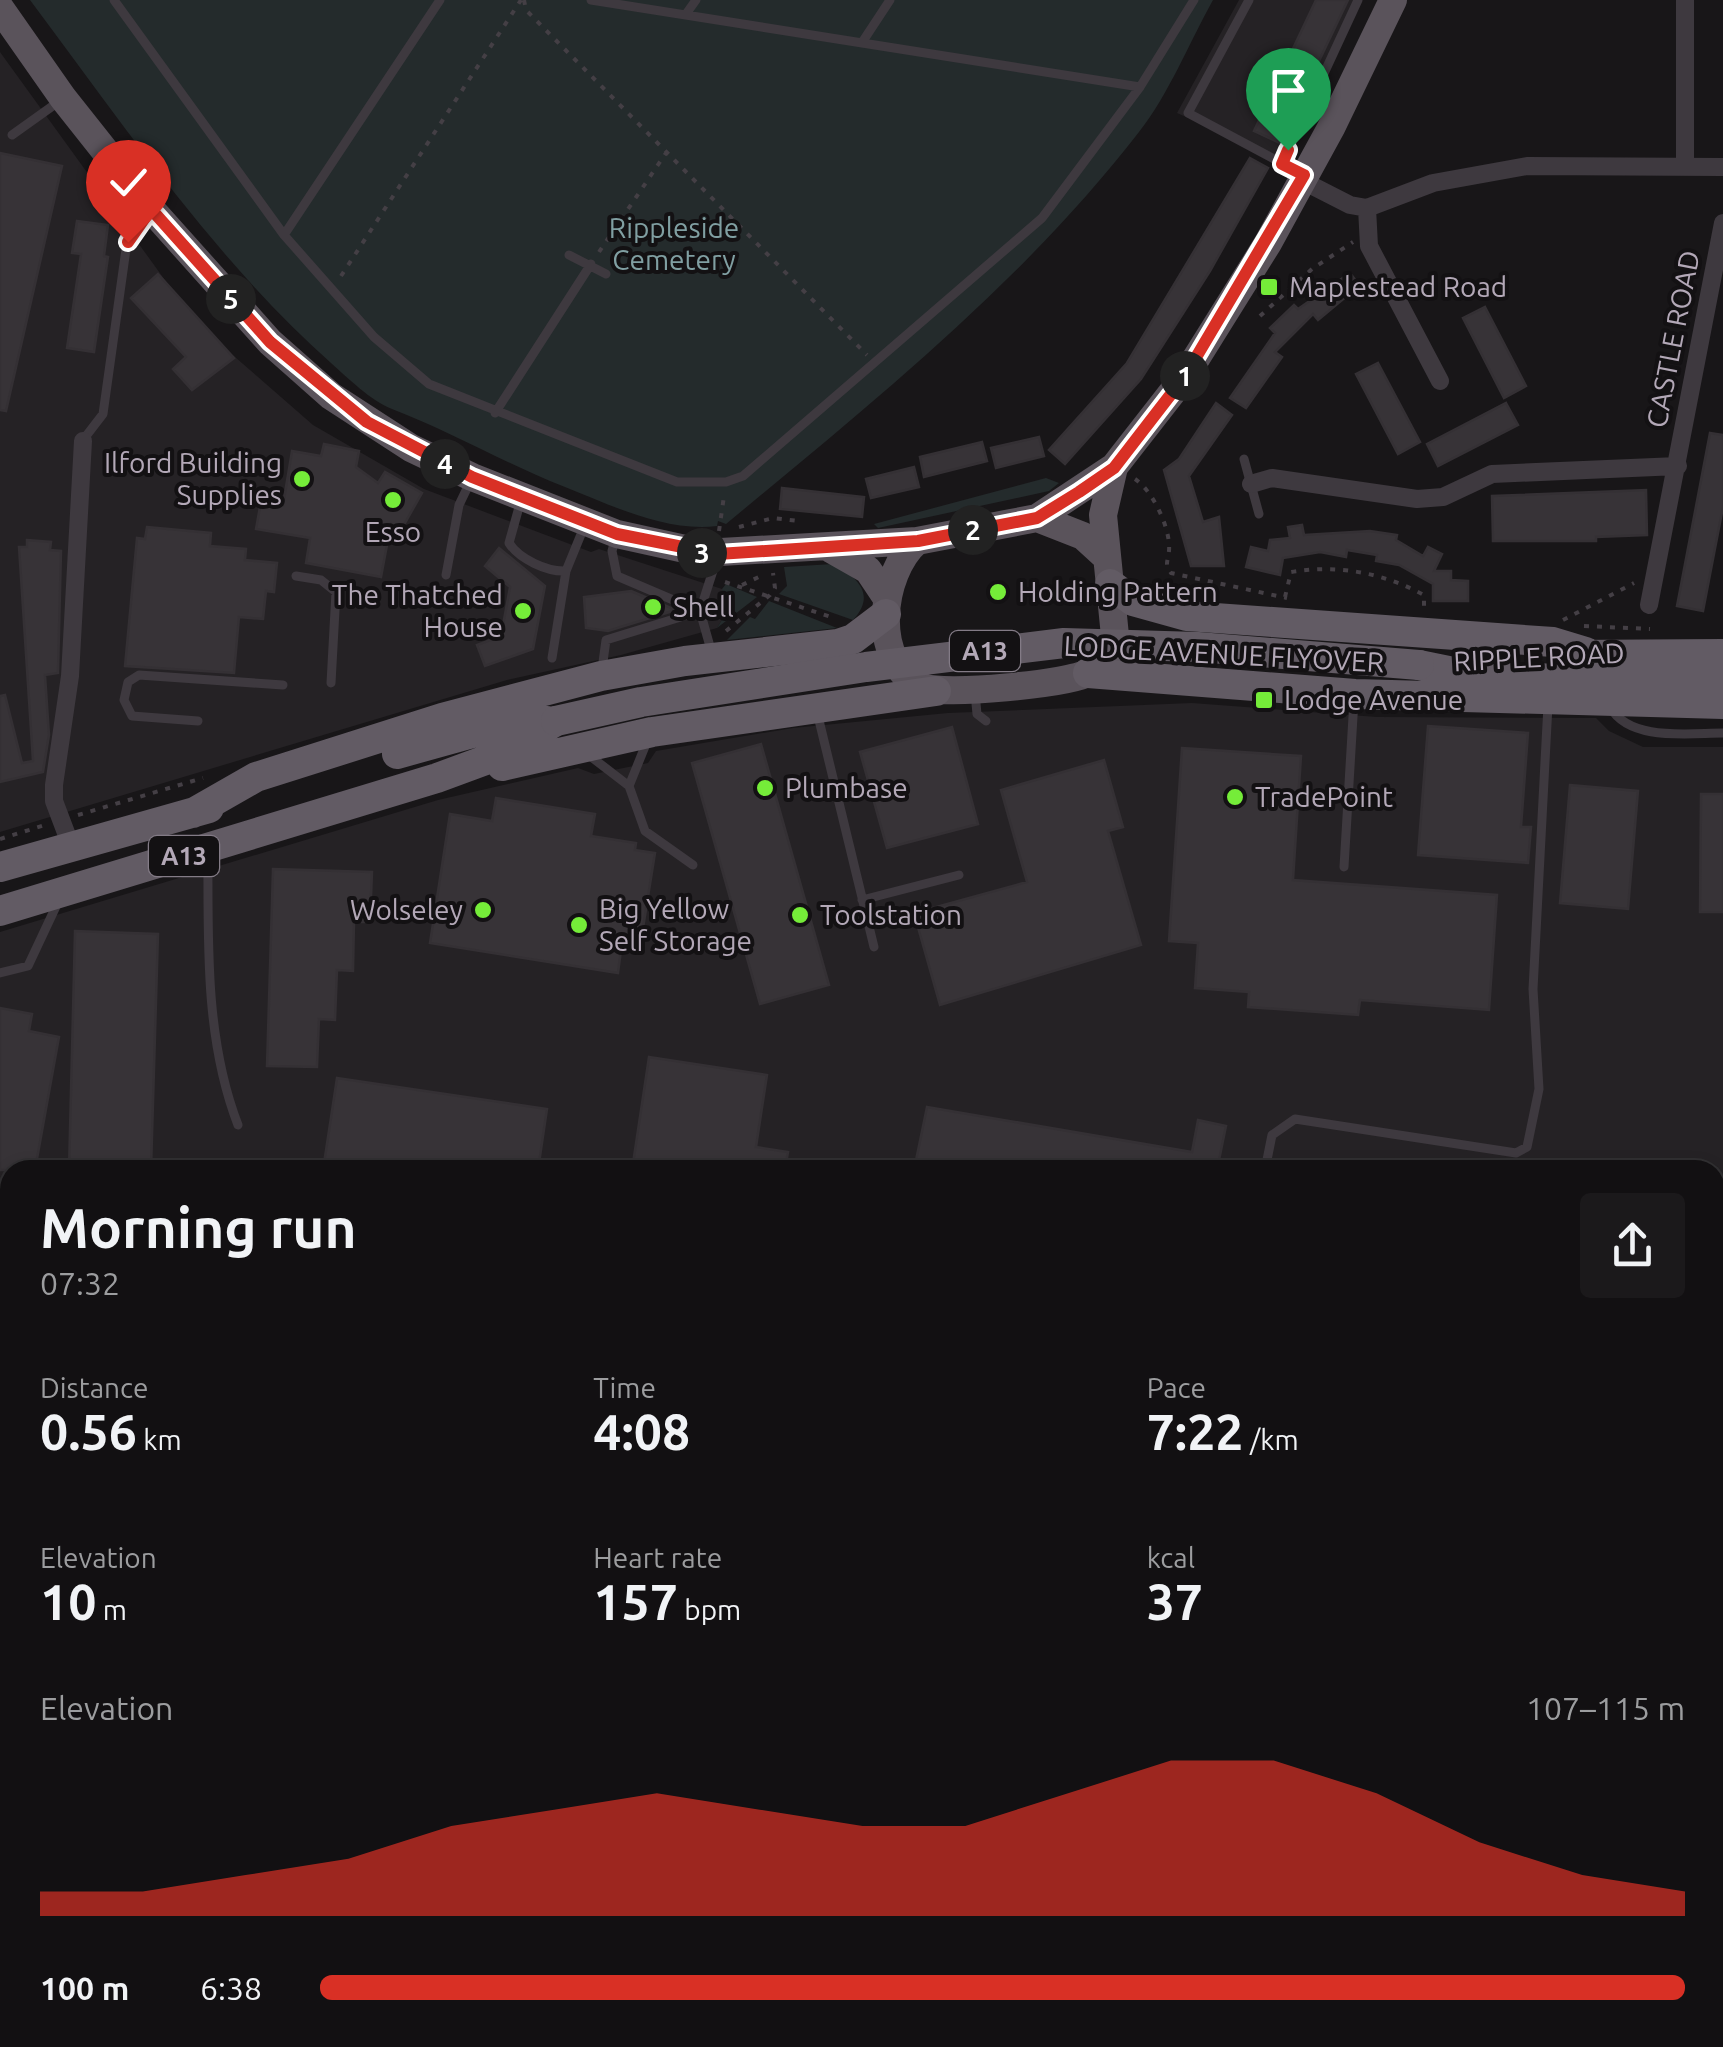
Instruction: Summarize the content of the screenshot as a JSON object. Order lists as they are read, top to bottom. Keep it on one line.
{"streets":{"highway":["A13","LODGE AVENUE FLYOVER","RIPPLE ROAD"],"street":["CASTLE ROAD"]},"crossings":[["A13","LODGE AVENUE FLYOVER"],["A13","RIPPLE ROAD"],["LODGE AVENUE FLYOVER","RIPPLE ROAD"]],"parks":["Rippleside Cemetery"],"places":{"transit":["Maplestead Road","Lodge Avenue"],"other":["Ilford Building Supplies","Esso","Holding Pattern","Shell","The Thatched House","Plumbase","TradePoint","Wolseley","Toolstation","Big Yellow Self Storage"]},"page":{"pins":["5","1","4","2","3"],"heading":["Morning run","07:32"],"stats":[["Distance","0.56 km"],["Time","4:08"],["Pace","7:22 /km"],["Elevation","10 m"],["Heart rate","157 bpm"],["kcal","37"]],"chart":["Elevation","107–115 m"],"list":[{"name":"100 m","note":"6:38"}]}}
